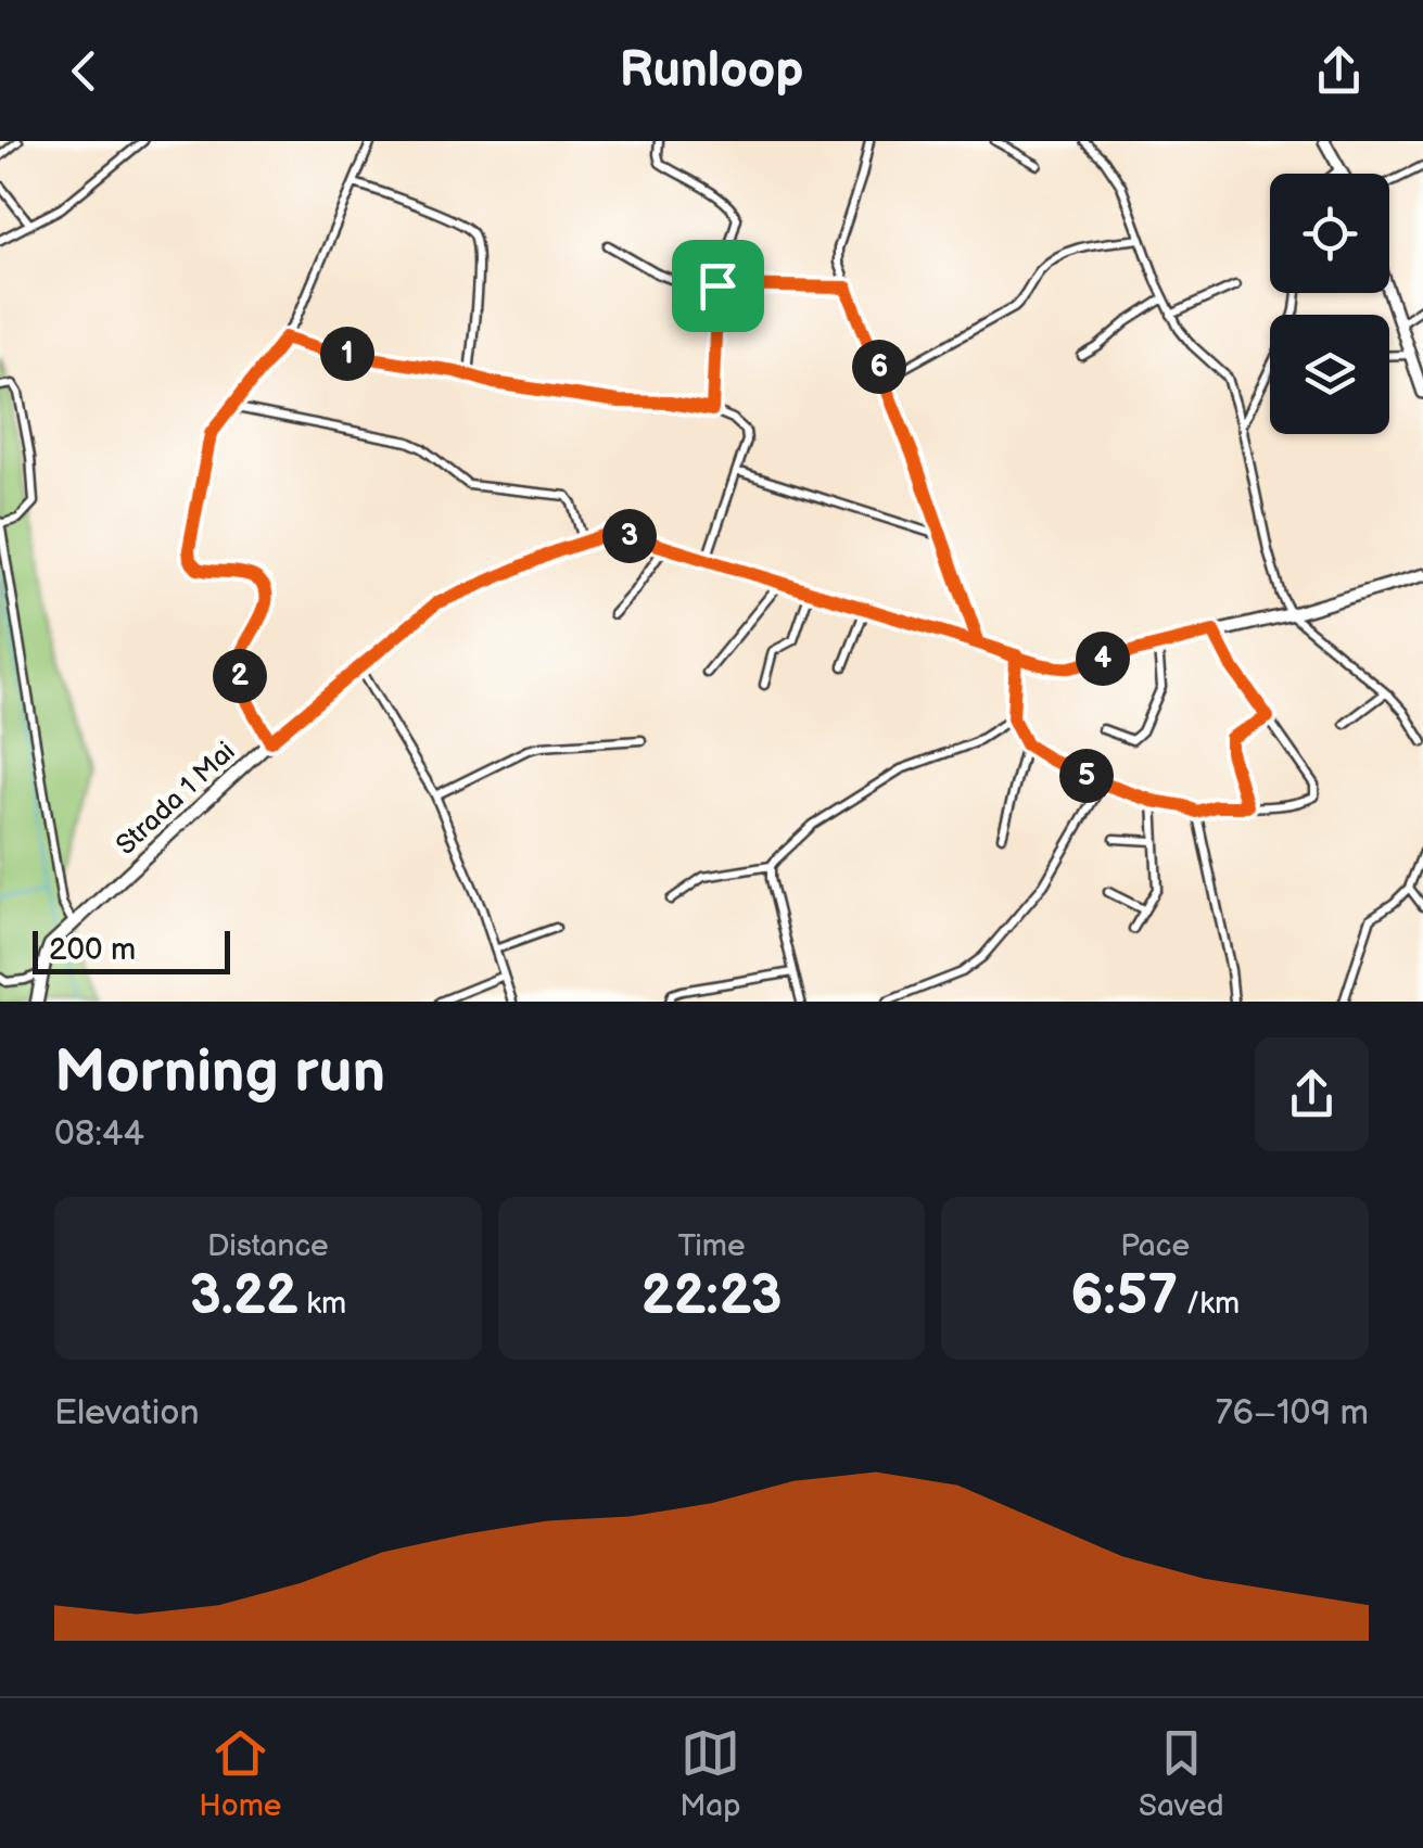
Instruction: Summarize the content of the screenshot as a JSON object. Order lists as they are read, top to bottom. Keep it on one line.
{"streets":{"main road":["Strada 1 Mai"]},"scale_bar":"200 m","page":{"header":"Runloop","pins":["1","6","3","4","2","5"],"scale":"200 m","heading":["Morning run","08:44"],"stats":[["Distance","3.22 km"],["Time","22:23"],["Pace","6:57 /km"]],"chart":["Elevation","76–109 m"],"tabs":["Home","Map","Saved"]}}
